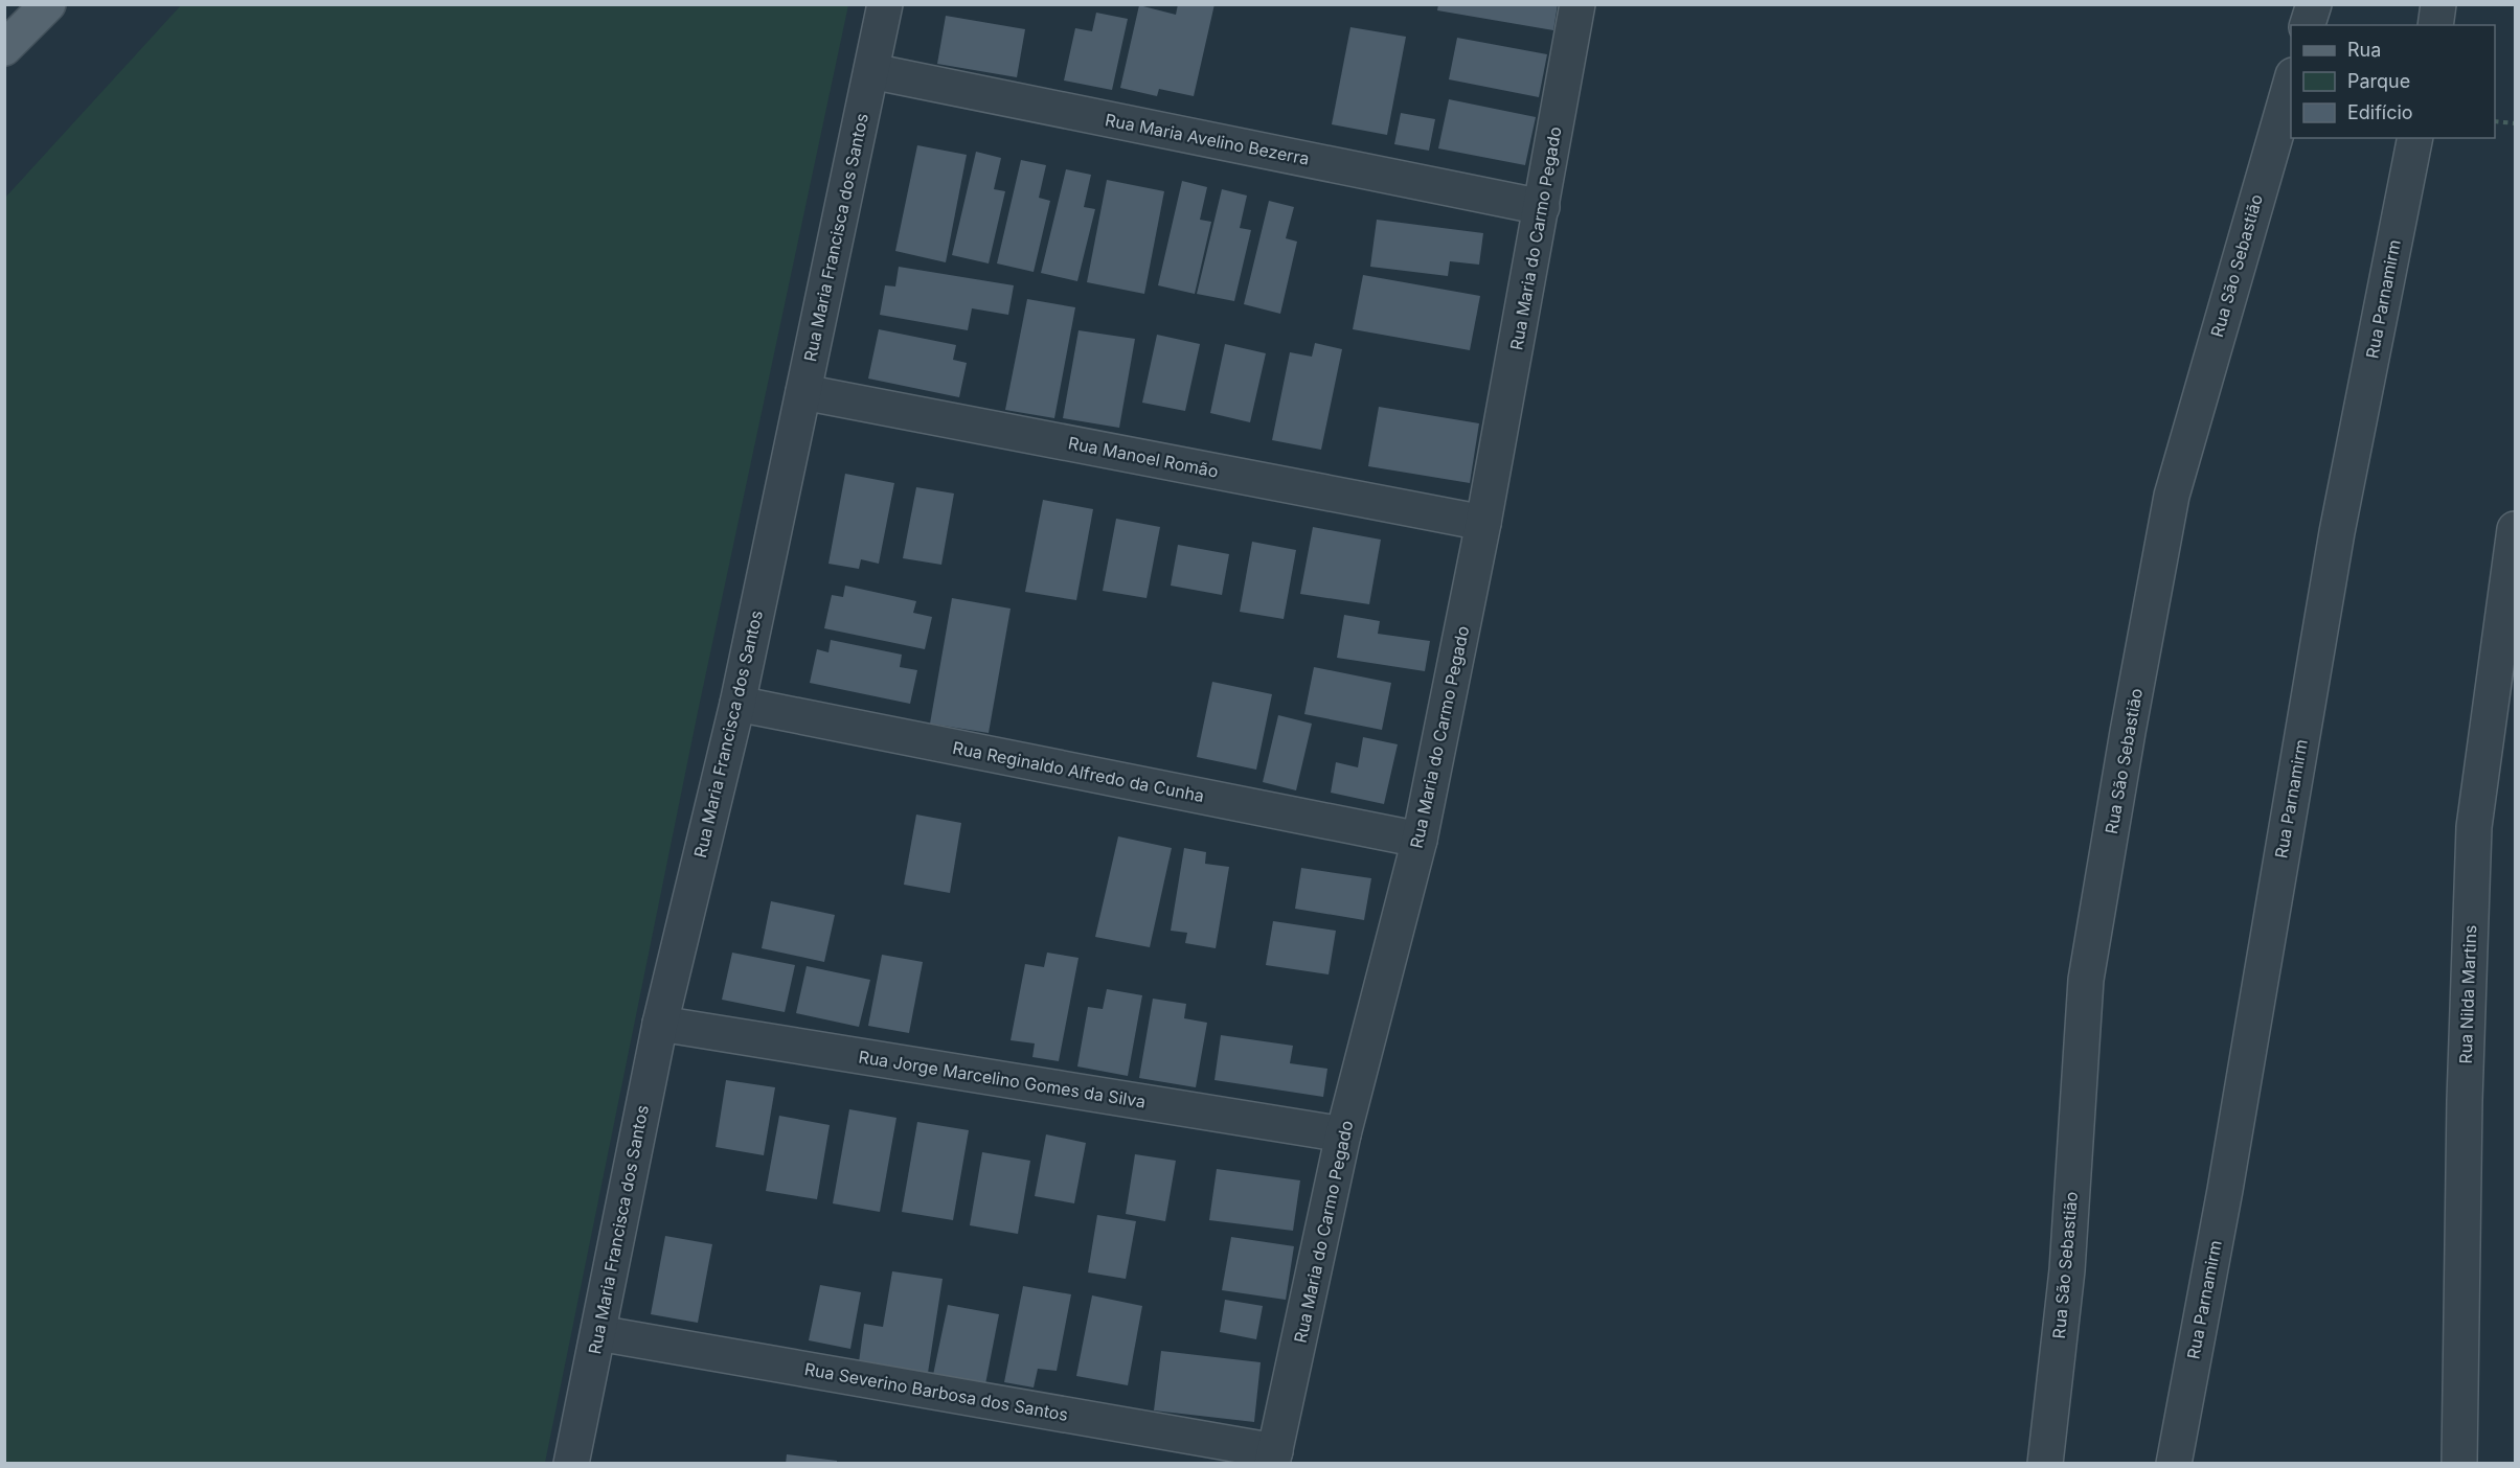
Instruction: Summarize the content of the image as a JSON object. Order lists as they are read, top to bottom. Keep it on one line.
{"streets":{"street":["Rua Maria Avelino Bezerra","Rua Maria Francisca dos Santos","Rua Maria do Carmo Pegado","Rua São Sebastião","Rua Parnamirm","Rua Manoel Romão","Rua Reginaldo Alfredo da Cunha","Rua Nilda Martins","Rua Jorge Marcelino Gomes da Silva","Rua Severino Barbosa dos Santos"]},"crossings":[["Rua Maria Avelino Bezerra","Rua Maria Francisca dos Santos"],["Rua Maria Avelino Bezerra","Rua Maria do Carmo Pegado"],["Rua Maria Francisca dos Santos","Rua Manoel Romão"],["Rua Maria Francisca dos Santos","Rua Reginaldo Alfredo da Cunha"],["Rua Maria Francisca dos Santos","Rua Jorge Marcelino Gomes da Silva"],["Rua Maria Francisca dos Santos","Rua Severino Barbosa dos Santos"],["Rua Maria do Carmo Pegado","Rua Manoel Romão"],["Rua Maria do Carmo Pegado","Rua Reginaldo Alfredo da Cunha"],["Rua Maria do Carmo Pegado","Rua Jorge Marcelino Gomes da Silva"],["Rua Maria do Carmo Pegado","Rua Severino Barbosa dos Santos"]],"legend":["Rua","Parque","Edifício"]}
